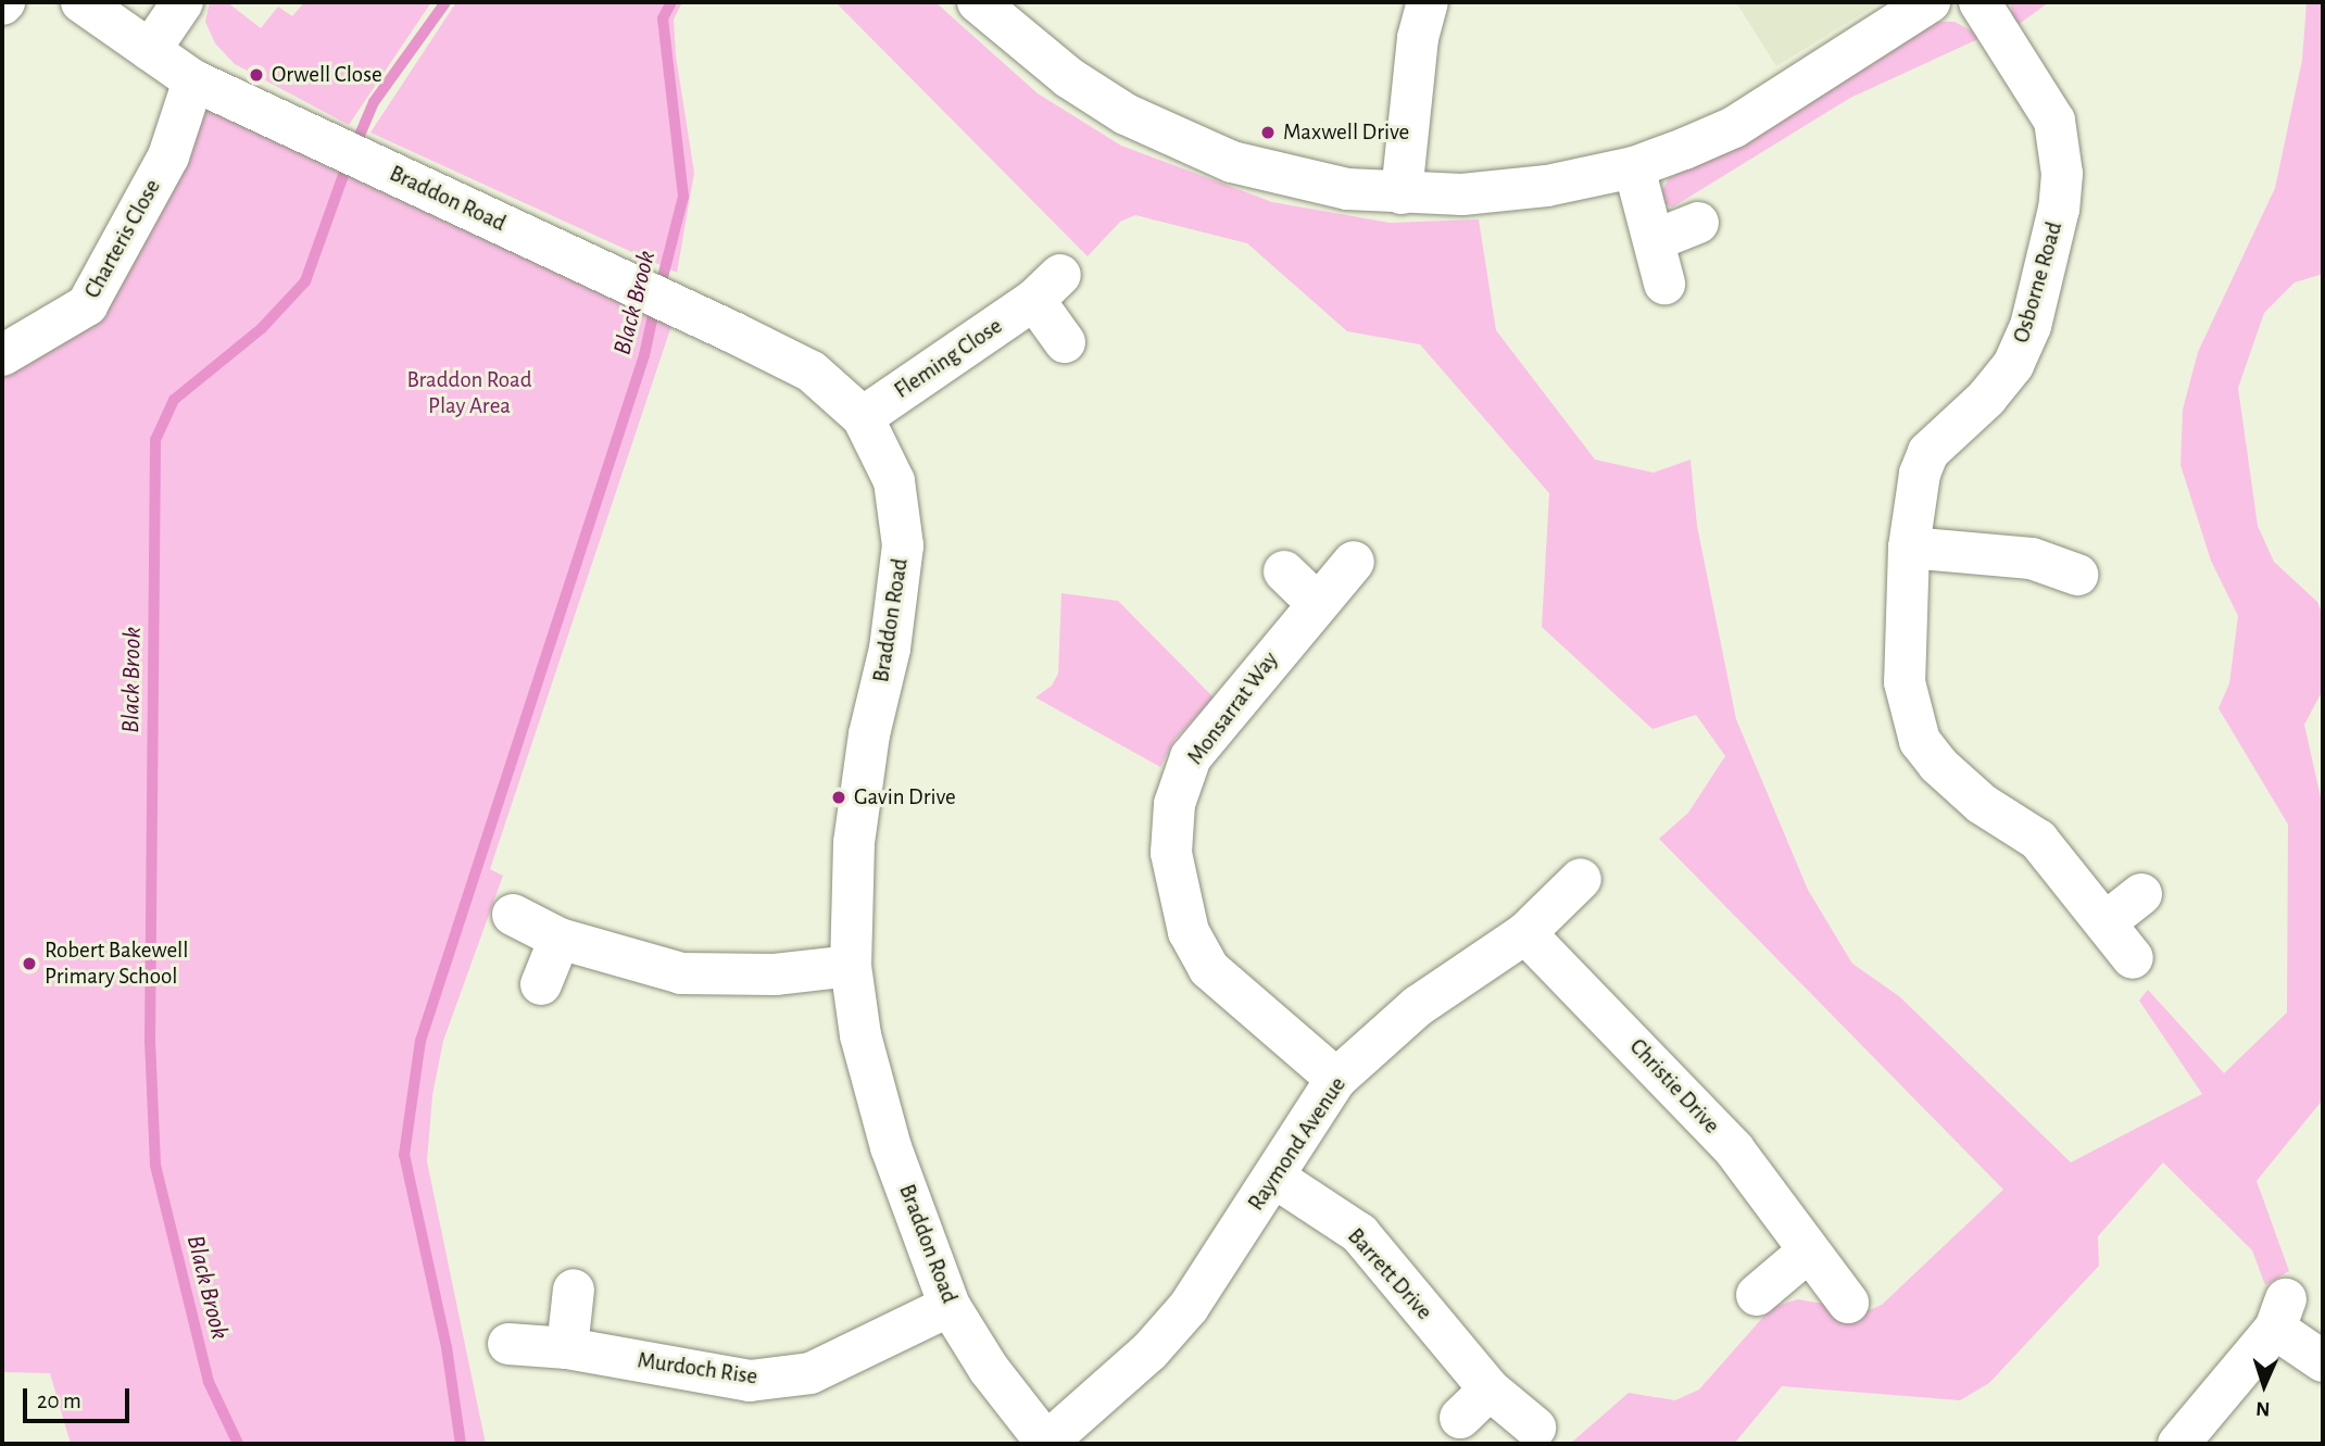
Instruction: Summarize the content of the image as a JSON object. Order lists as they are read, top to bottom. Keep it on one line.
{"streets":{"street":["Braddon Road","Charteris Close","Osborne Road","Fleming Close","Monsarrat Way","Christie Drive","Raymond Avenue","Barrett Drive","Murdoch Rise"]},"crossings":[["Braddon Road","Charteris Close"],["Braddon Road","Fleming Close"],["Braddon Road","Raymond Avenue"],["Braddon Road","Murdoch Rise"],["Monsarrat Way","Raymond Avenue"],["Christie Drive","Raymond Avenue"],["Raymond Avenue","Barrett Drive"]],"water":["Black Brook"],"parks":["Braddon Road Play Area"],"places":["Orwell Close","Maxwell Drive","Gavin Drive","Robert Bakewell Primary School"],"scale_bar":"20 m","north":"bottom"}
